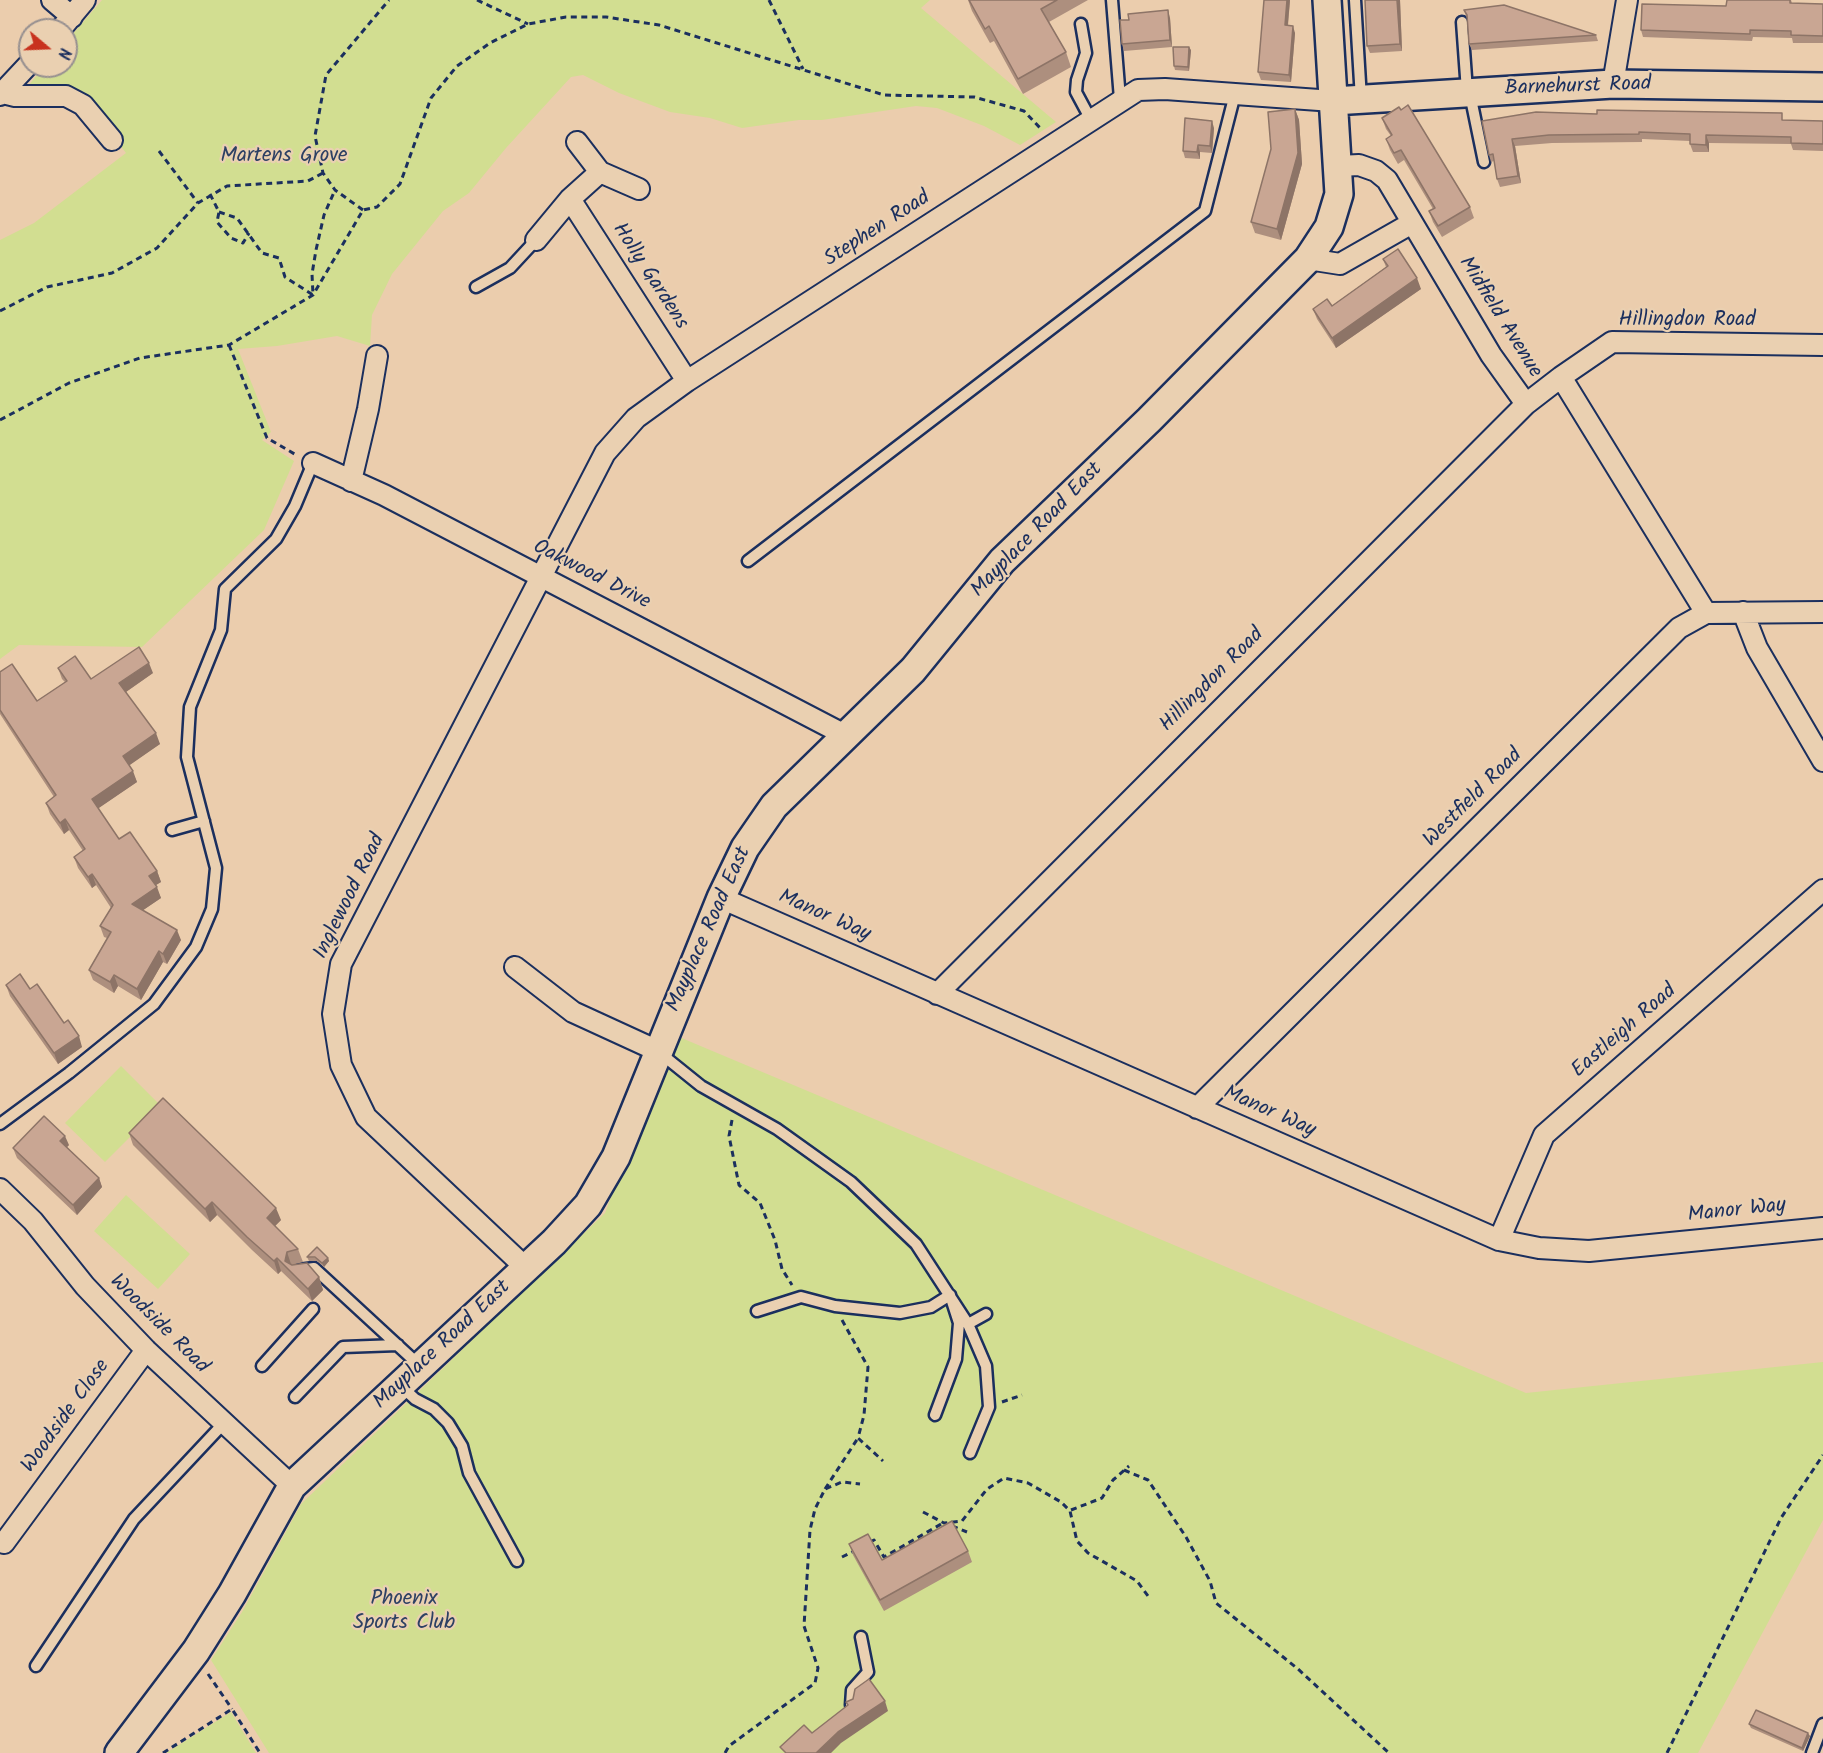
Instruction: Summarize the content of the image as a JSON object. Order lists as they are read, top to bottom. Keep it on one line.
{"streets":{"street":["Barnehurst Road","Stephen Road","Holly Gardens","Midfield Avenue","Hillingdon Road","Mayplace Road East","Oakwood Drive","Westfield Road","Inglewood Road","Manor Way","Eastleigh Road","Woodside Road","Woodside Close"]},"crossings":[["Barnehurst Road","Stephen Road"],["Barnehurst Road","Mayplace Road East"],["Stephen Road","Holly Gardens"],["Stephen Road","Mayplace Road East"],["Stephen Road","Oakwood Drive"],["Stephen Road","Inglewood Road"],["Midfield Avenue","Hillingdon Road"],["Midfield Avenue","Mayplace Road East"],["Midfield Avenue","Westfield Road"],["Hillingdon Road","Manor Way"],["Mayplace Road East","Oakwood Drive"],["Mayplace Road East","Inglewood Road"],["Mayplace Road East","Manor Way"],["Mayplace Road East","Woodside Road"],["Oakwood Drive","Inglewood Road"],["Westfield Road","Manor Way"],["Manor Way","Eastleigh Road"],["Woodside Road","Woodside Close"]],"parks":["Martens Grove","Phoenix Sports Club"],"north":"right"}
